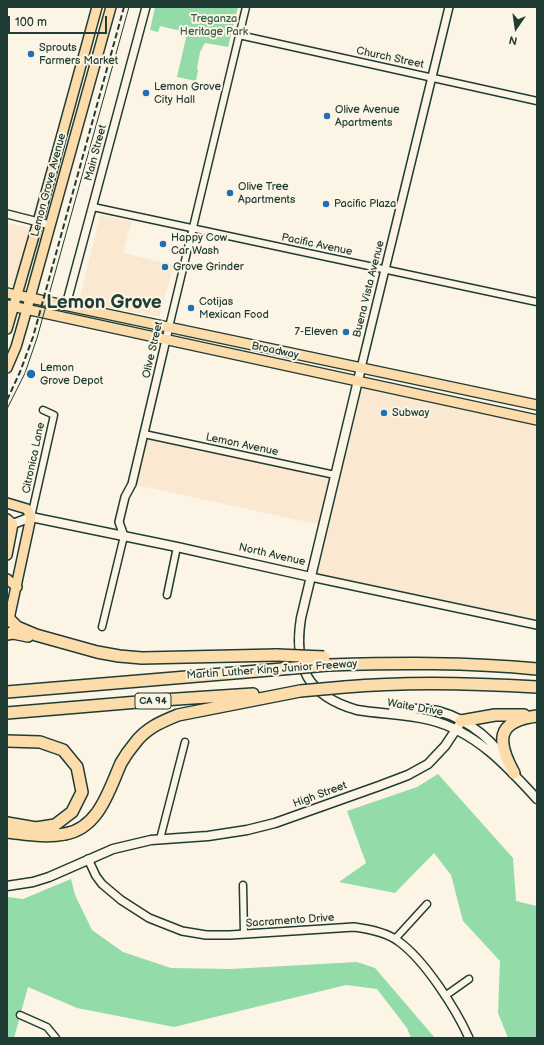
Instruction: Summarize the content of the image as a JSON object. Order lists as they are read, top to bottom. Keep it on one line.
{"streets":{"highway":["Martin Luther King Junior Freeway","CA 94"],"main road":["Lemon Grove Avenue","Buena Vista Avenue","Broadway","North Avenue","Waite Drive","High Street"],"street":["Church Street","Main Street","Pacific Avenue","Olive Street","Lemon Avenue","Citronica Lane","Sacramento Drive"]},"crossings":[["Church Street","Buena Vista Avenue"],["Church Street","Olive Street"],["Main Street","Pacific Avenue"],["Main Street","Broadway"],["Lemon Grove Avenue","Broadway"],["Pacific Avenue","Buena Vista Avenue"],["Pacific Avenue","Olive Street"],["Buena Vista Avenue","Broadway"],["Buena Vista Avenue","Lemon Avenue"],["Buena Vista Avenue","North Avenue"],["Buena Vista Avenue","Waite Drive"],["Olive Street","Broadway"],["Olive Street","Lemon Avenue"],["Olive Street","North Avenue"],["Citronica Lane","North Avenue"],["North Avenue","Waite Drive"],["Waite Drive","High Street"],["High Street","Sacramento Drive"]],"districts":["Lemon Grove"],"parks":["Treganza Heritage Park"],"places":["Sprouts Farmers Market","Lemon Grove City Hall","Olive Avenue Apartments","Olive Tree Apartments","Pacific Plaza","Happy Cow Car Wash","Grove Grinder","Cotijas Mexican Food","7-Eleven","Lemon Grove Depot","Subway"],"scale_bar":"100 m","north":"bottom"}
